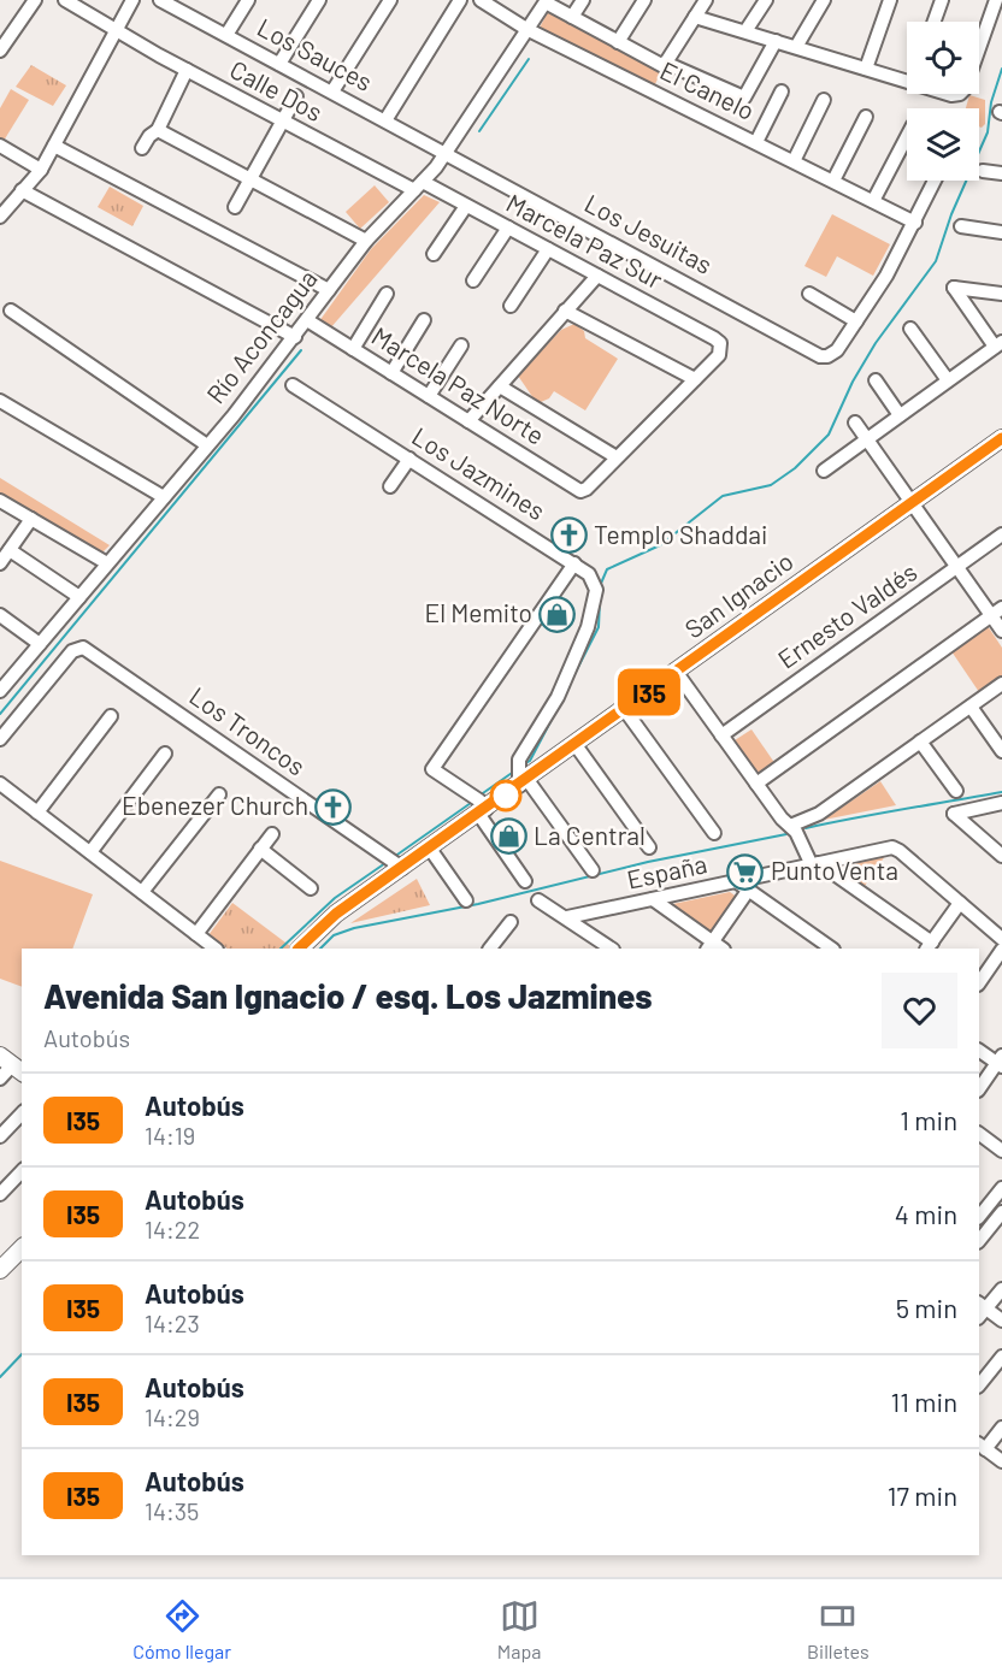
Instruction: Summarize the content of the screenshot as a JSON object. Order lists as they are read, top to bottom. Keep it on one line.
{"streets":{"main road":["San Ignacio"],"street":["Los Sauces","Calle Dos","El Canelo","Los Jesuitas","Marcela Paz Sur","Río Aconcagua","Marcela Paz Norte","Los Jazmines","Ernesto Valdés","Los Troncos","España"]},"crossings":[["Los Sauces","Los Jesuitas"],["Los Sauces","Río Aconcagua"],["Calle Dos","Marcela Paz Sur"],["Calle Dos","Río Aconcagua"],["El Canelo","Río Aconcagua"],["Los Jesuitas","Río Aconcagua"],["Marcela Paz Sur","Río Aconcagua"],["Río Aconcagua","Marcela Paz Norte"],["Los Jazmines","San Ignacio"],["San Ignacio","Los Troncos"]],"places":{"church":["Templo Shaddai","Ebenezer Church"],"shop":["El Memito","La Central"],"supermarket":["PuntoVenta"]},"lines":["bus line I35"],"page":{"on_map":"I35","heading":["Avenida San Ignacio / esq. Los Jazmines","Autobús"],"list":[{"mark":"I35","name":"Autobús","note":"14:19","value":"1 min"},{"mark":"I35","name":"Autobús","note":"14:22","value":"4 min"},{"mark":"I35","name":"Autobús","note":"14:23","value":"5 min"},{"mark":"I35","name":"Autobús","note":"14:29","value":"11 min"},{"mark":"I35","name":"Autobús","note":"14:35","value":"17 min"}],"tabs":["Cómo llegar","Mapa","Billetes"]}}
